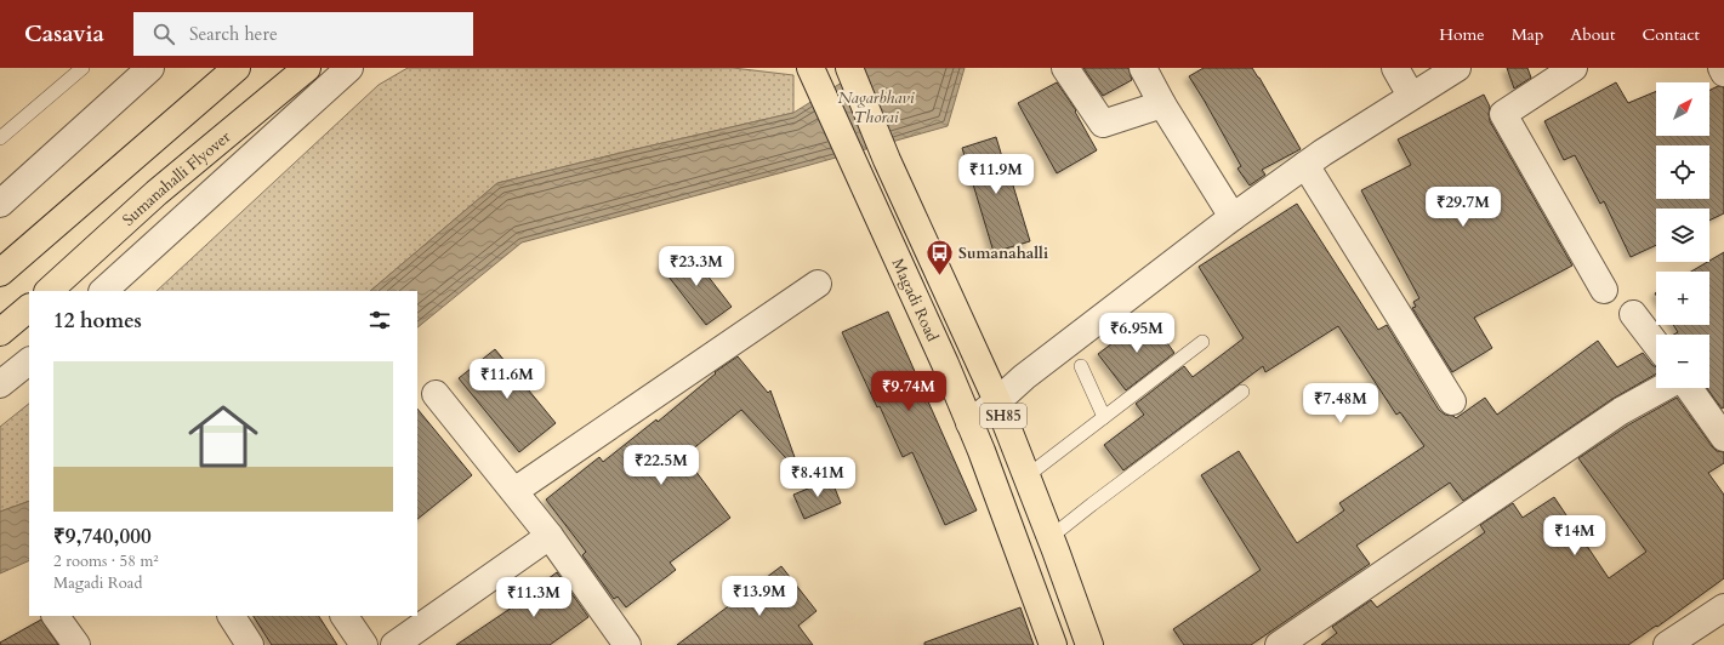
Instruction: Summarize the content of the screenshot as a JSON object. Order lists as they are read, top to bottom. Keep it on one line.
{"streets":{"main road":["Sumanahalli Flyover","Magadi Road","SH85"]},"water":["Nagarbhavi Thorai"],"places":{"bus stop":["Sumanahalli"]},"north":"top right","page":{"header":"Casavia","search":"Search here","nav":["Home","Map","About","Contact"],"map_buttons":["+","−"],"price":["₹11.9M","₹29.7M","₹23.3M","₹6.95M","₹11.6M","₹9.74M","₹7.48M","₹22.5M","₹8.41M","₹14M","₹13.9M","₹11.3M"],"heading":"12 homes","list":[{"name":"₹9,740,000","note":"2 rooms · 58 m² · Magadi Road"}]}}
